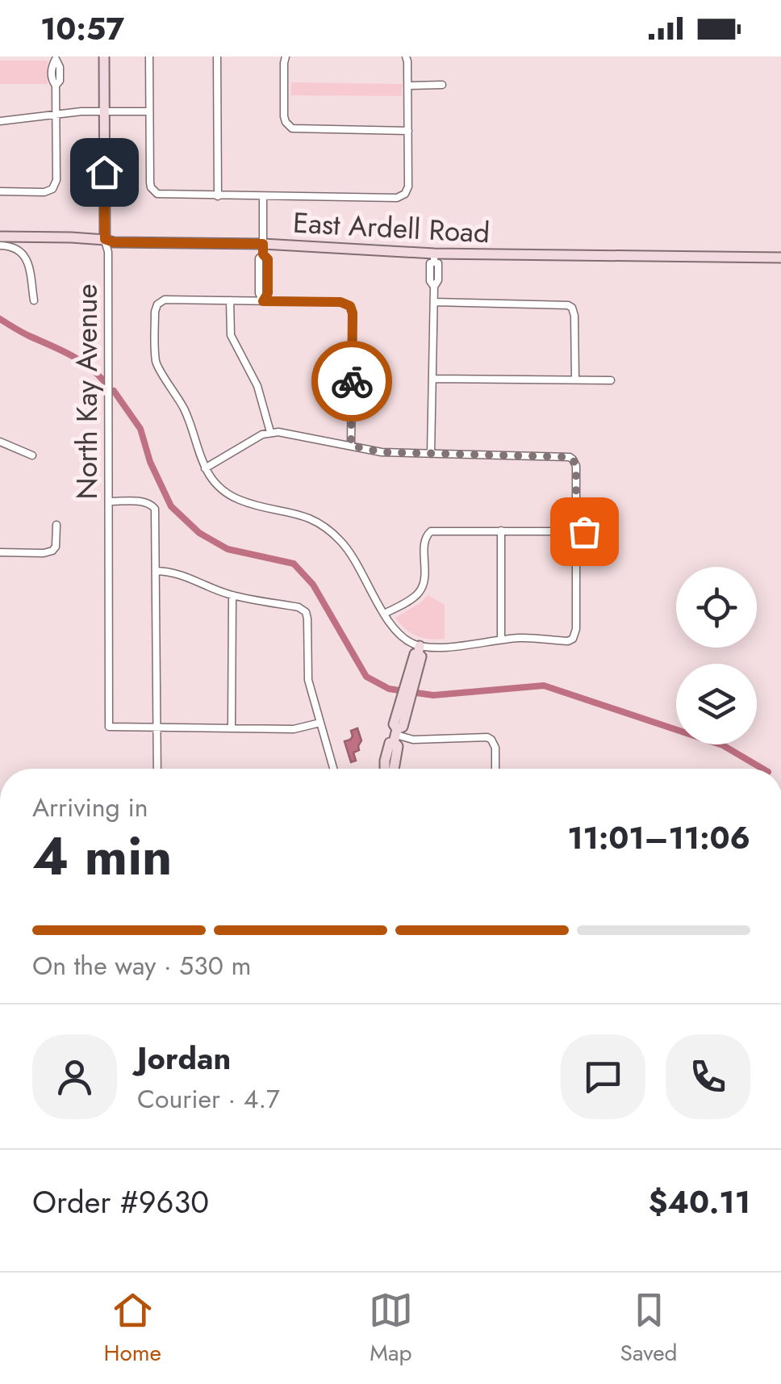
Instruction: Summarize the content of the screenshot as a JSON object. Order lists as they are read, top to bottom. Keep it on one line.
{"streets":{"street":["East Ardell Road","North Kay Avenue"]},"crossings":[["East Ardell Road","North Kay Avenue"]],"page":{"status":"10:57","heading":["4 min","Arriving in","11:01–11:06"],"panel":["Jordan","Courier · 4.7","Order #9630","$40.11"],"bar":"On the way · 530 m","tabs":["Home","Map","Saved"]}}
